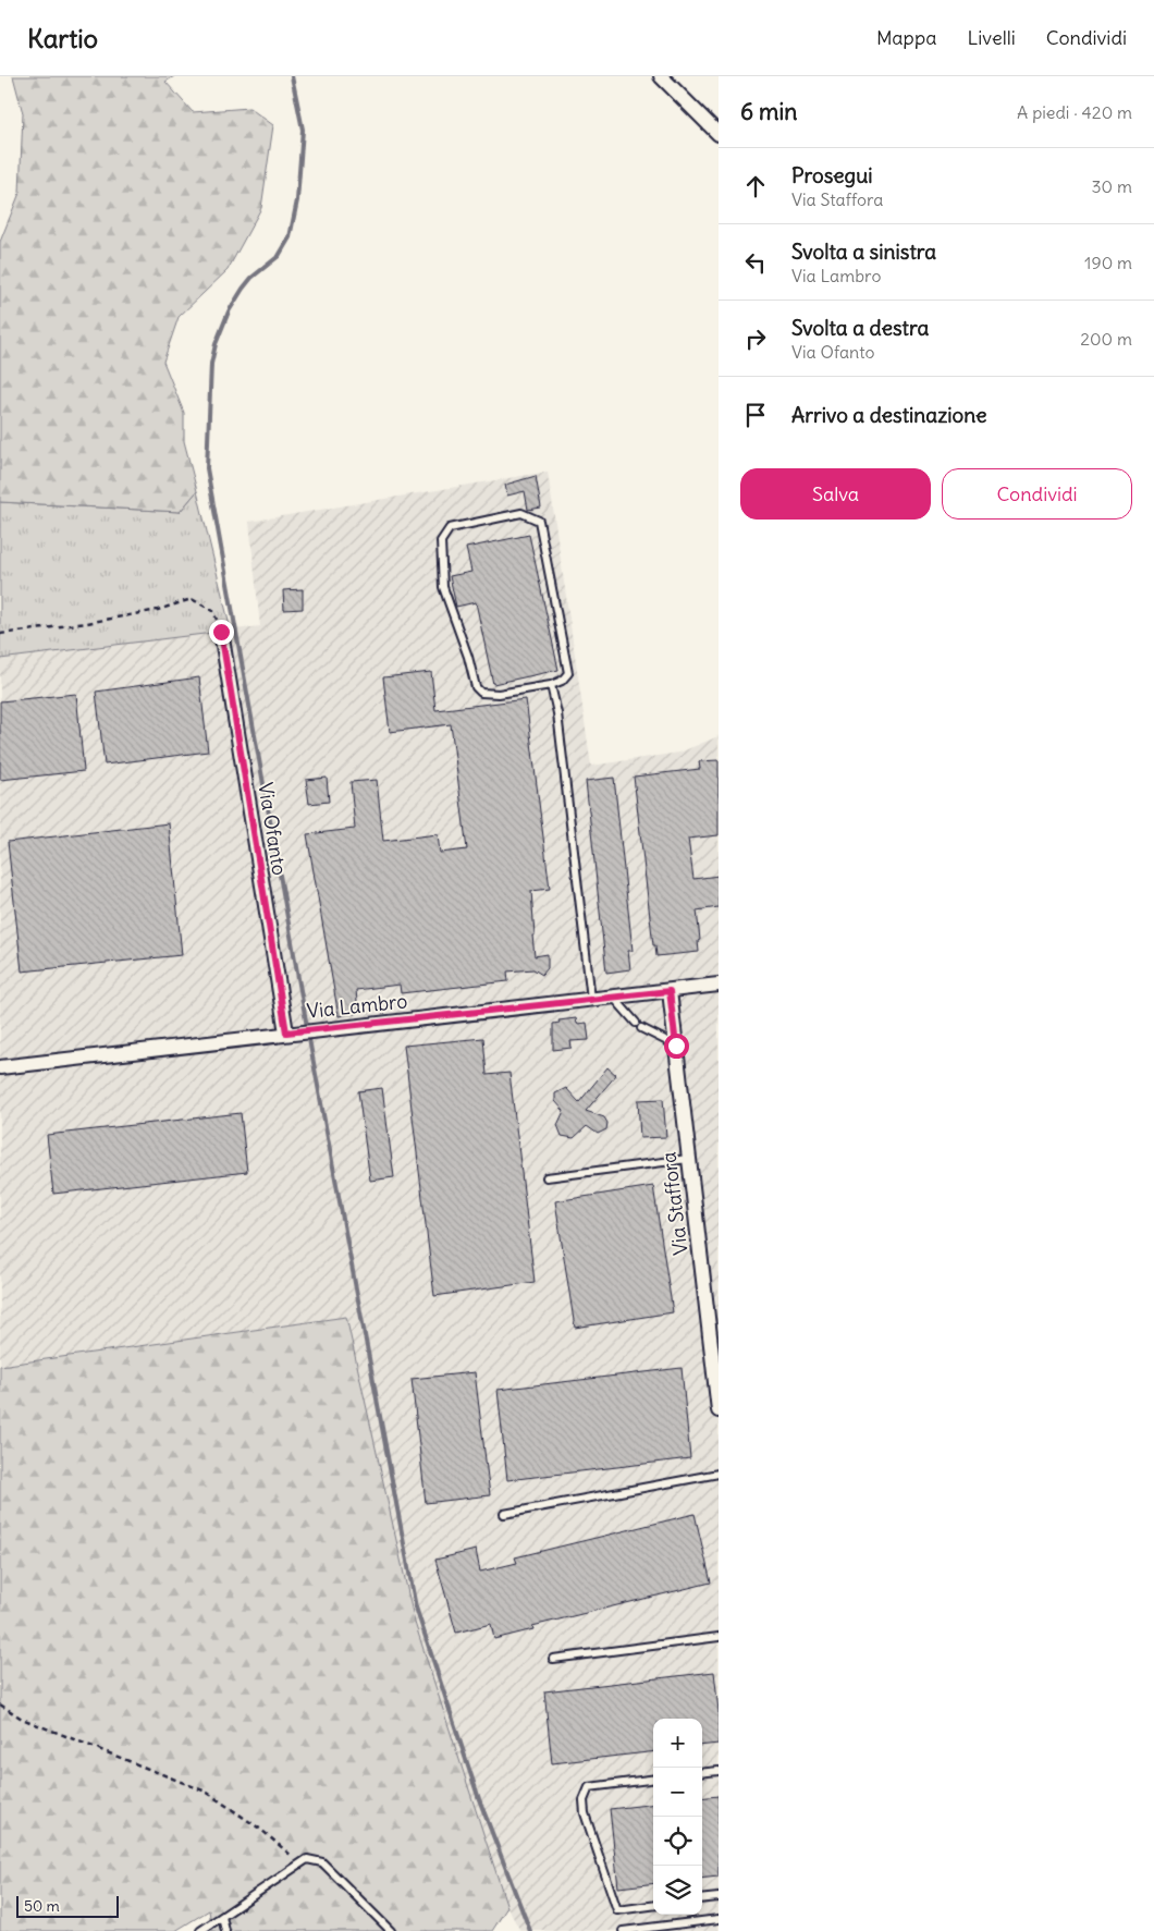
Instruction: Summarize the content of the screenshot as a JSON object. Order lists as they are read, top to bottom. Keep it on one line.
{"streets":{"street":["Via Ofanto","Via Lambro","Via Staffora"]},"crossings":[["Via Ofanto","Via Lambro"],["Via Lambro","Via Staffora"]],"scale_bar":"50 m","page":{"header":"Kartio","nav":["Mappa","Livelli","Condividi"],"heading":["6 min","A piedi · 420 m"],"list":[["Prosegui","Via Staffora","30 m"],["Svolta a sinistra","Via Lambro","190 m"],["Svolta a destra","Via Ofanto","200 m"],"Arrivo a destinazione"],"buttons":["Salva","Condividi"],"map_buttons":["+","−"],"scale":"50 m"}}
